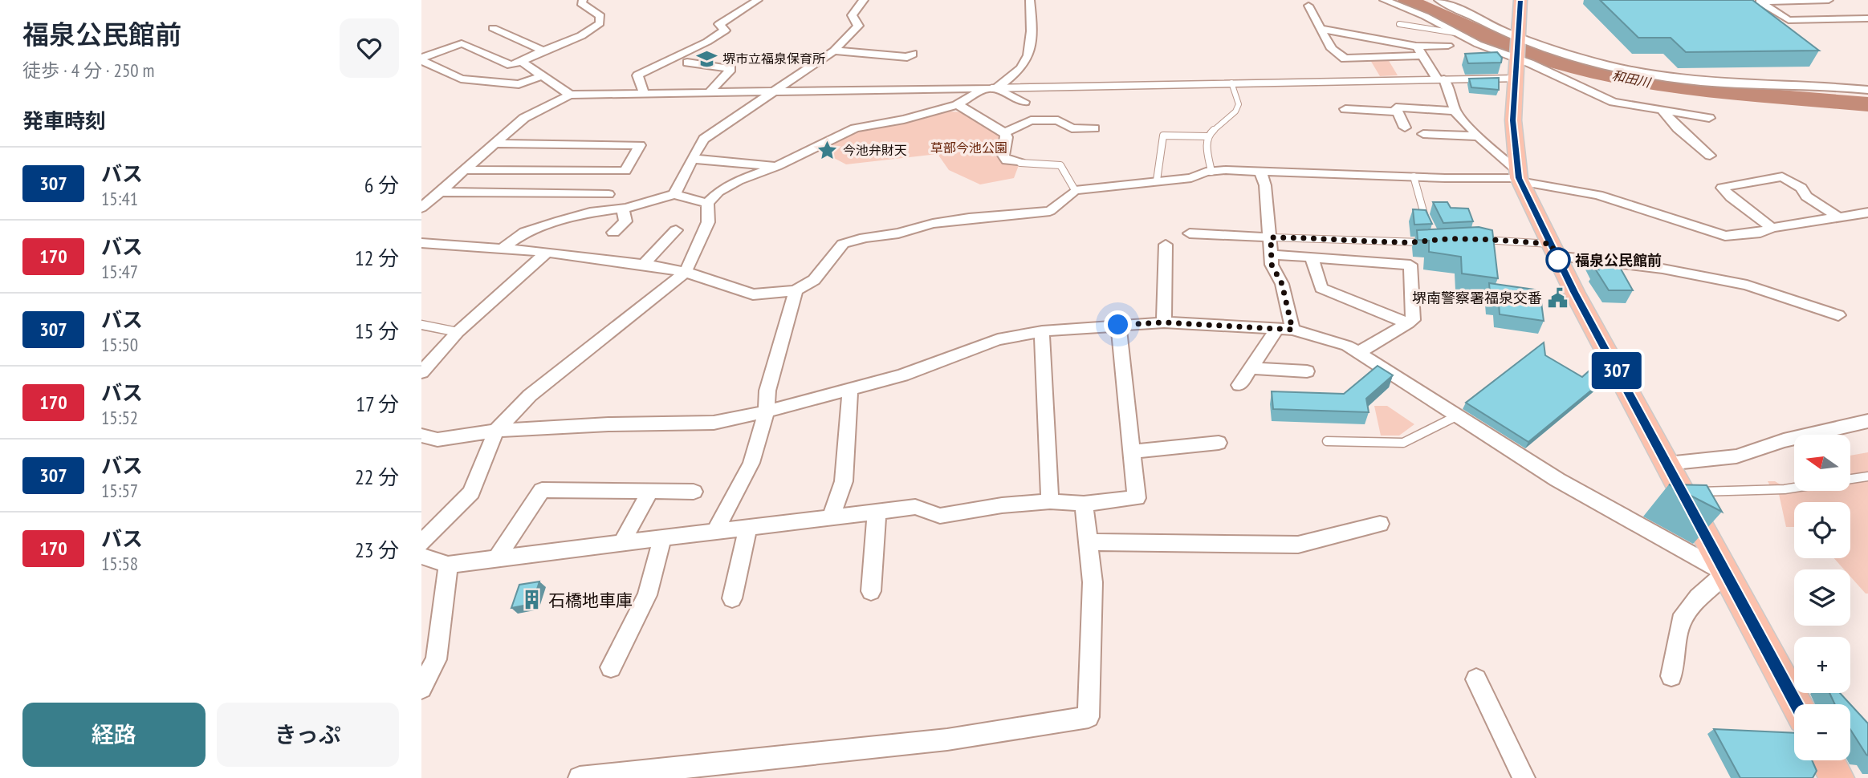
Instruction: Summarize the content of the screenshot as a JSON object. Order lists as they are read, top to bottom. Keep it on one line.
{"water":["和田川"],"parks":["草部今池公園"],"places":{"school or university":["堺市立福泉保育所"],"place":["今池弁財天"],"other":["福泉公民館前"],"public building":["堺南警察署福泉交番"],"building":["石橋地車庫"]},"lines":["bus line 307"],"north":"left","page":{"heading":[["福泉公民館前","徒歩 · 4 分 · 250 m"],"発車時刻"],"on_map":"307","list":[{"mark":"307","name":"バス","note":"15:41","value":"6 分"},{"mark":"170","name":"バス","note":"15:47","value":"12 分"},{"mark":"307","name":"バス","note":"15:50","value":"15 分"},{"mark":"170","name":"バス","note":"15:52","value":"17 分"},{"mark":"307","name":"バス","note":"15:57","value":"22 分"},{"mark":"170","name":"バス","note":"15:58","value":"23 分"}],"map_buttons":["+","−"],"buttons":["経路","きっぷ"]}}
